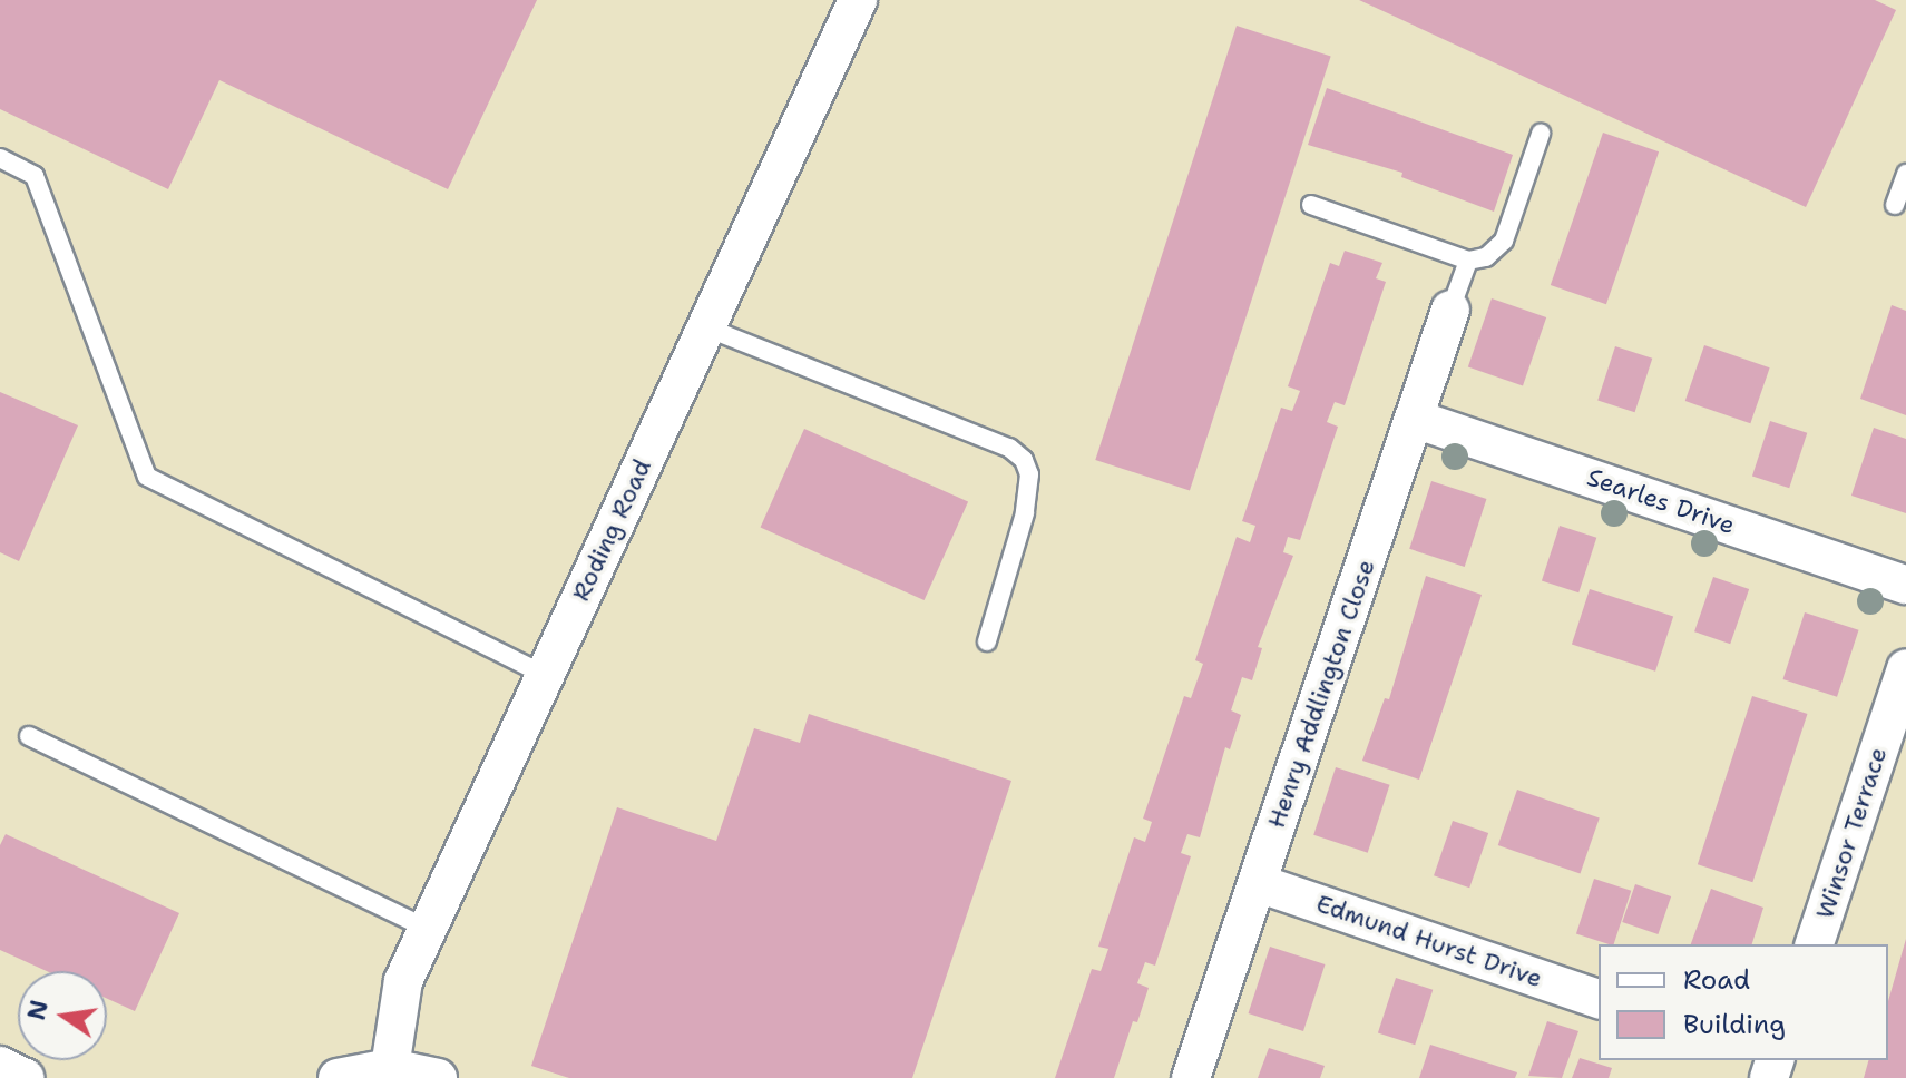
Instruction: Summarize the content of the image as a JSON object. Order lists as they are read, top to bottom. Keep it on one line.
{"streets":{"street":["Searles Drive","Roding Road","Henry Addlington Close","Winsor Terrace","Edmund Hurst Drive"]},"crossings":[["Searles Drive","Henry Addlington Close"],["Henry Addlington Close","Edmund Hurst Drive"]],"legend":["Road","Building"],"north":"left"}
